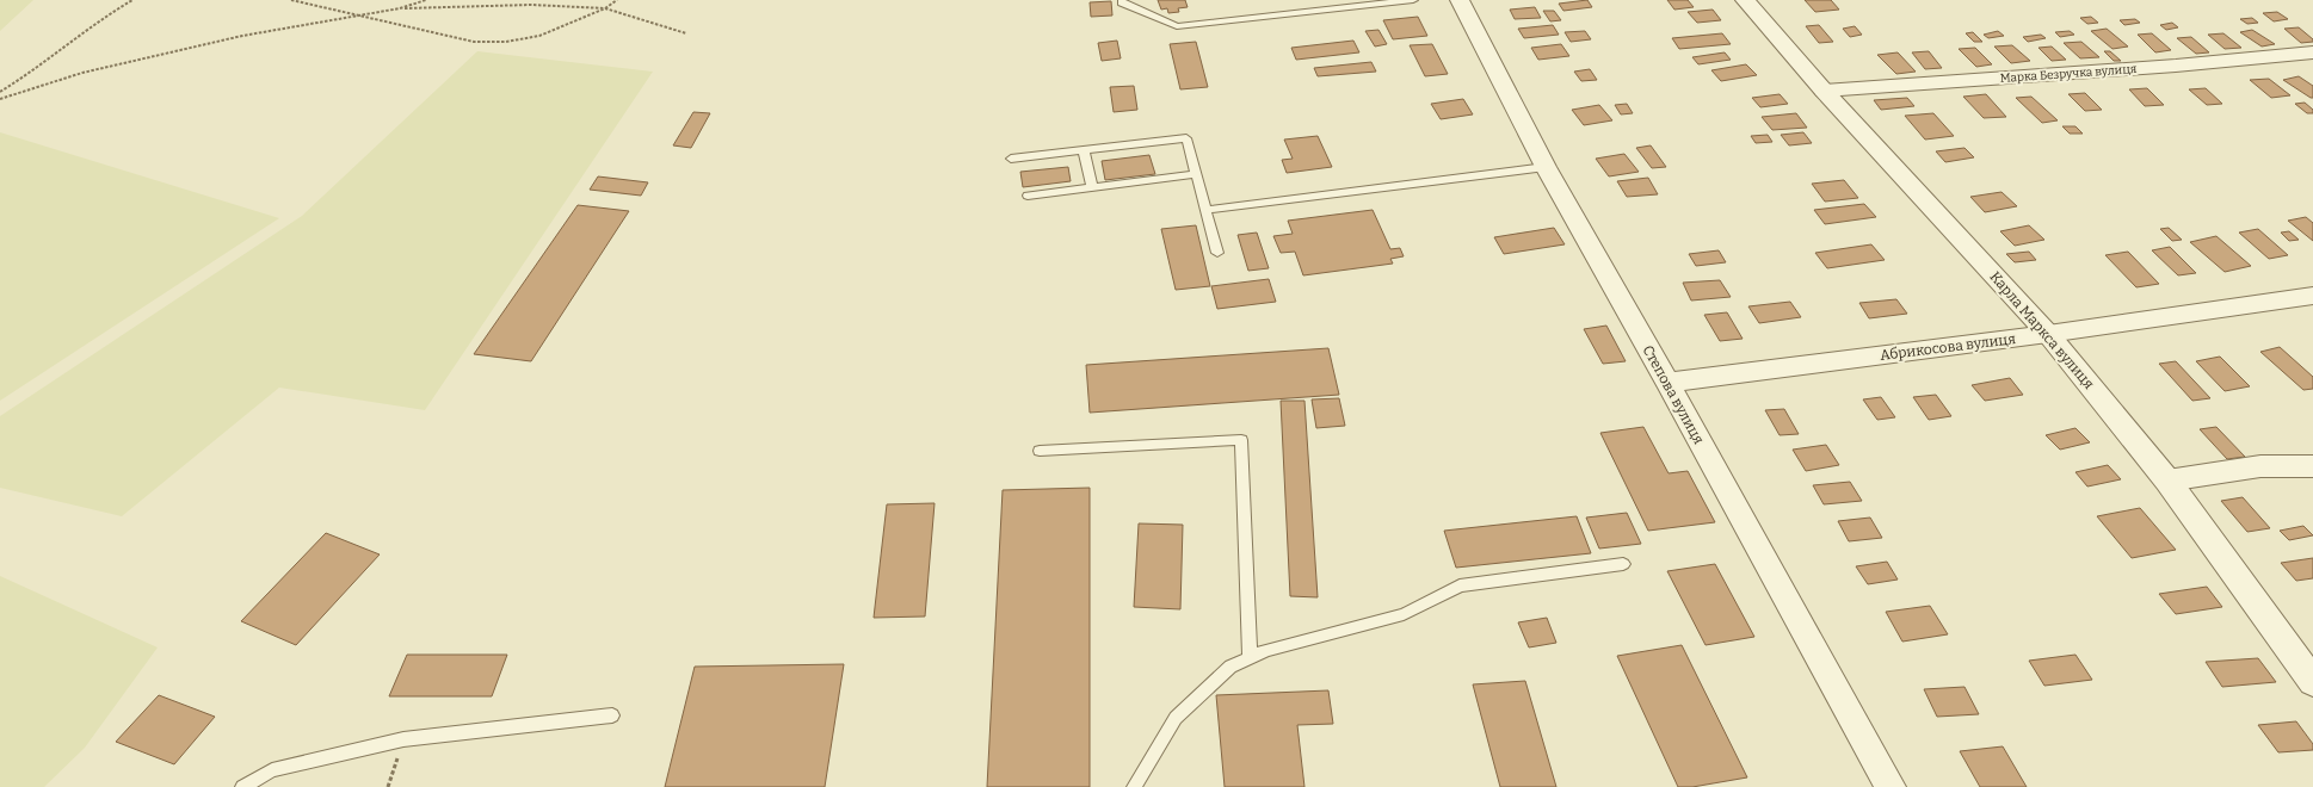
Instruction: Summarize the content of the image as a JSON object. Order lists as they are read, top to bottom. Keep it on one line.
{"streets":{"street":["Марка Безручка вулиця","Карла Маркса вулиця","Абрикосова вулиця","Степова вулиця"]},"crossings":[["Марка Безручка вулиця","Карла Маркса вулиця"],["Карла Маркса вулиця","Абрикосова вулиця"],["Абрикосова вулиця","Степова вулиця"]]}
